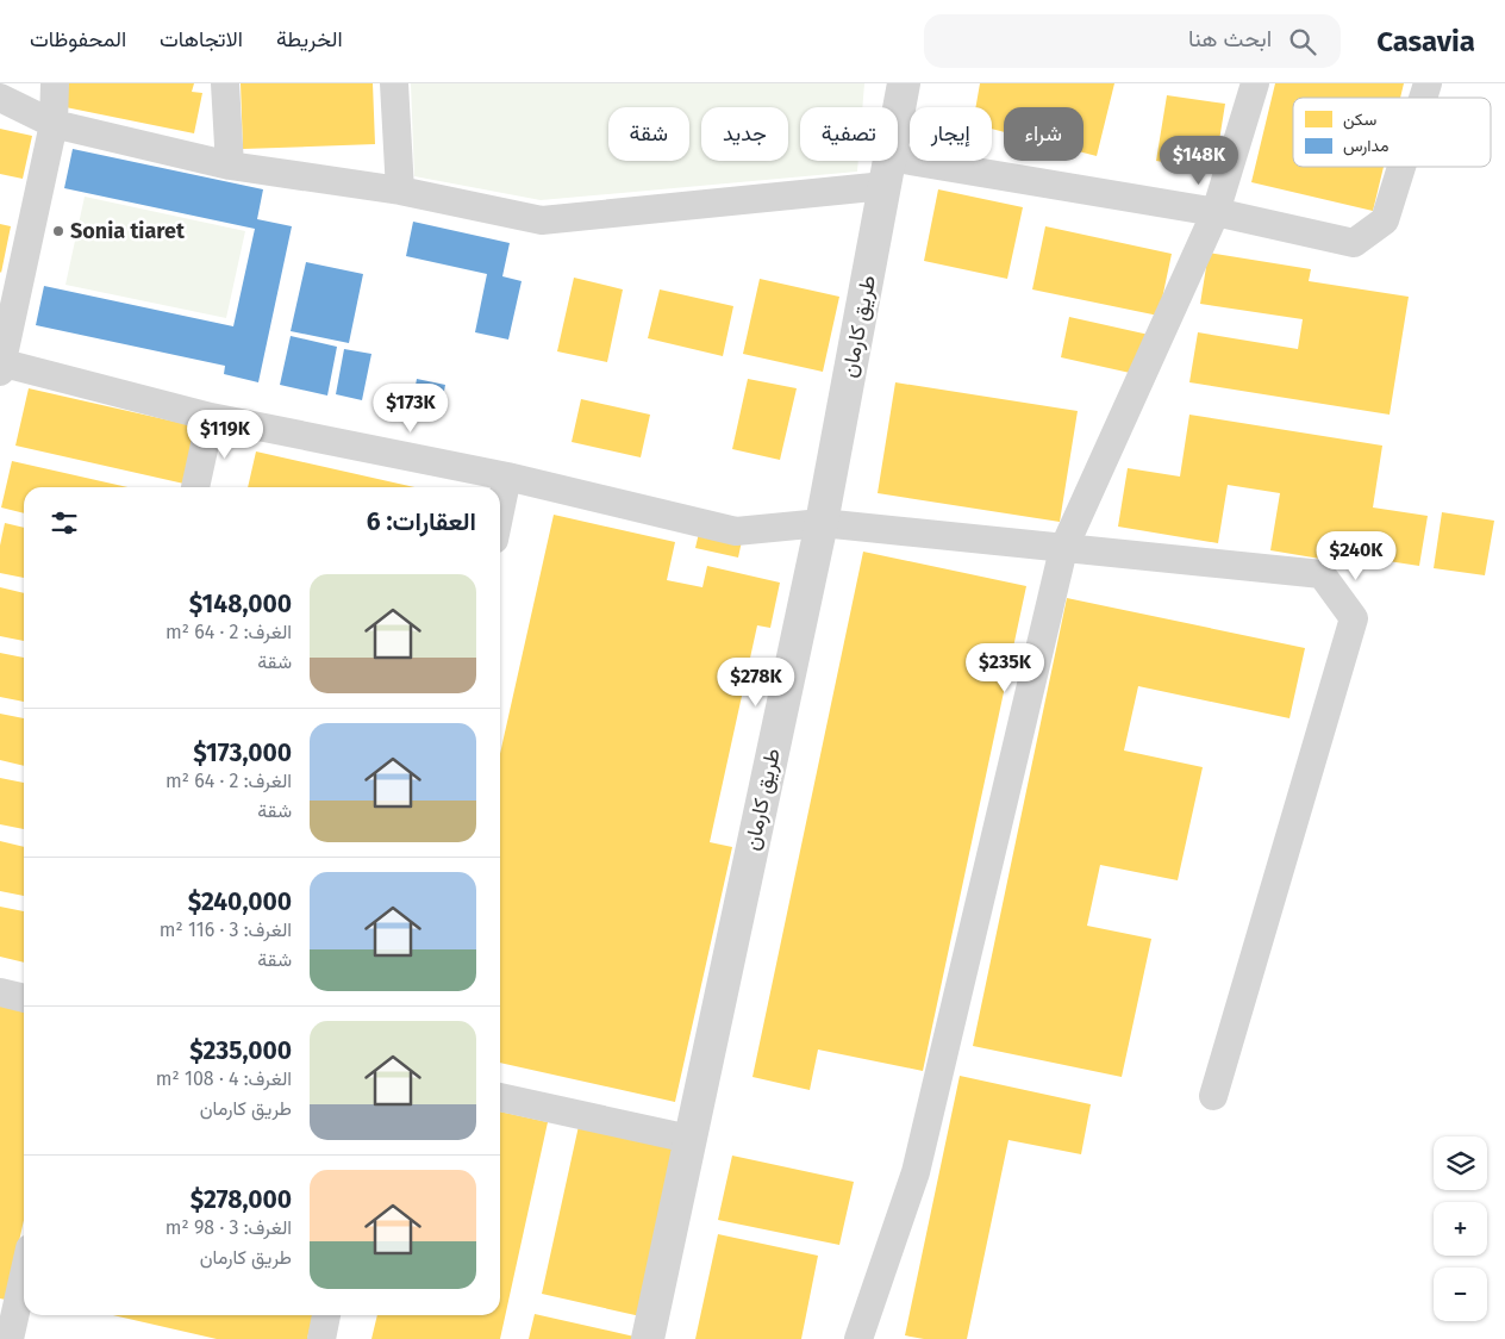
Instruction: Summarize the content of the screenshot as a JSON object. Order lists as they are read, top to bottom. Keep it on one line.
{"streets":{"street":["طريق كارمان"]},"places":["Sonia tiaret"],"legend":["سكن","مدارس"],"page":{"header":"Casavia","search":"ابحث هنا","nav":["الخريطة","الاتجاهات","المحفوظات"],"chip":["شراء","إيجار","تصفية","جديد","شقة"],"price":["$148K","$173K","$119K","$240K","$235K","$278K"],"heading":"العقارات: 6","list":[{"name":"$148,000","note":"الغرف: 2 · 64 m² · شقة"},{"name":"$173,000","note":"الغرف: 2 · 64 m² · شقة"},{"name":"$240,000","note":"الغرف: 3 · 116 m² · شقة"},{"name":"$235,000","note":"الغرف: 4 · 108 m² · طريق كارمان"},{"name":"$278,000","note":"الغرف: 3 · 98 m² · طريق كارمان"}],"map_buttons":["+","−"]}}
